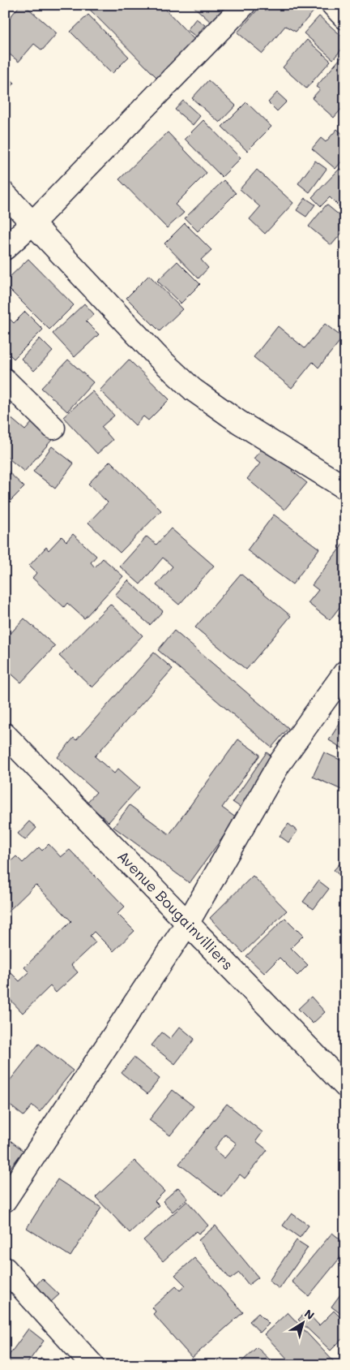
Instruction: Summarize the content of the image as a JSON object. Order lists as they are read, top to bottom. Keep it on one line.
{"streets":{"street":["Avenue Bougainvilliers"]},"north":"top right"}
